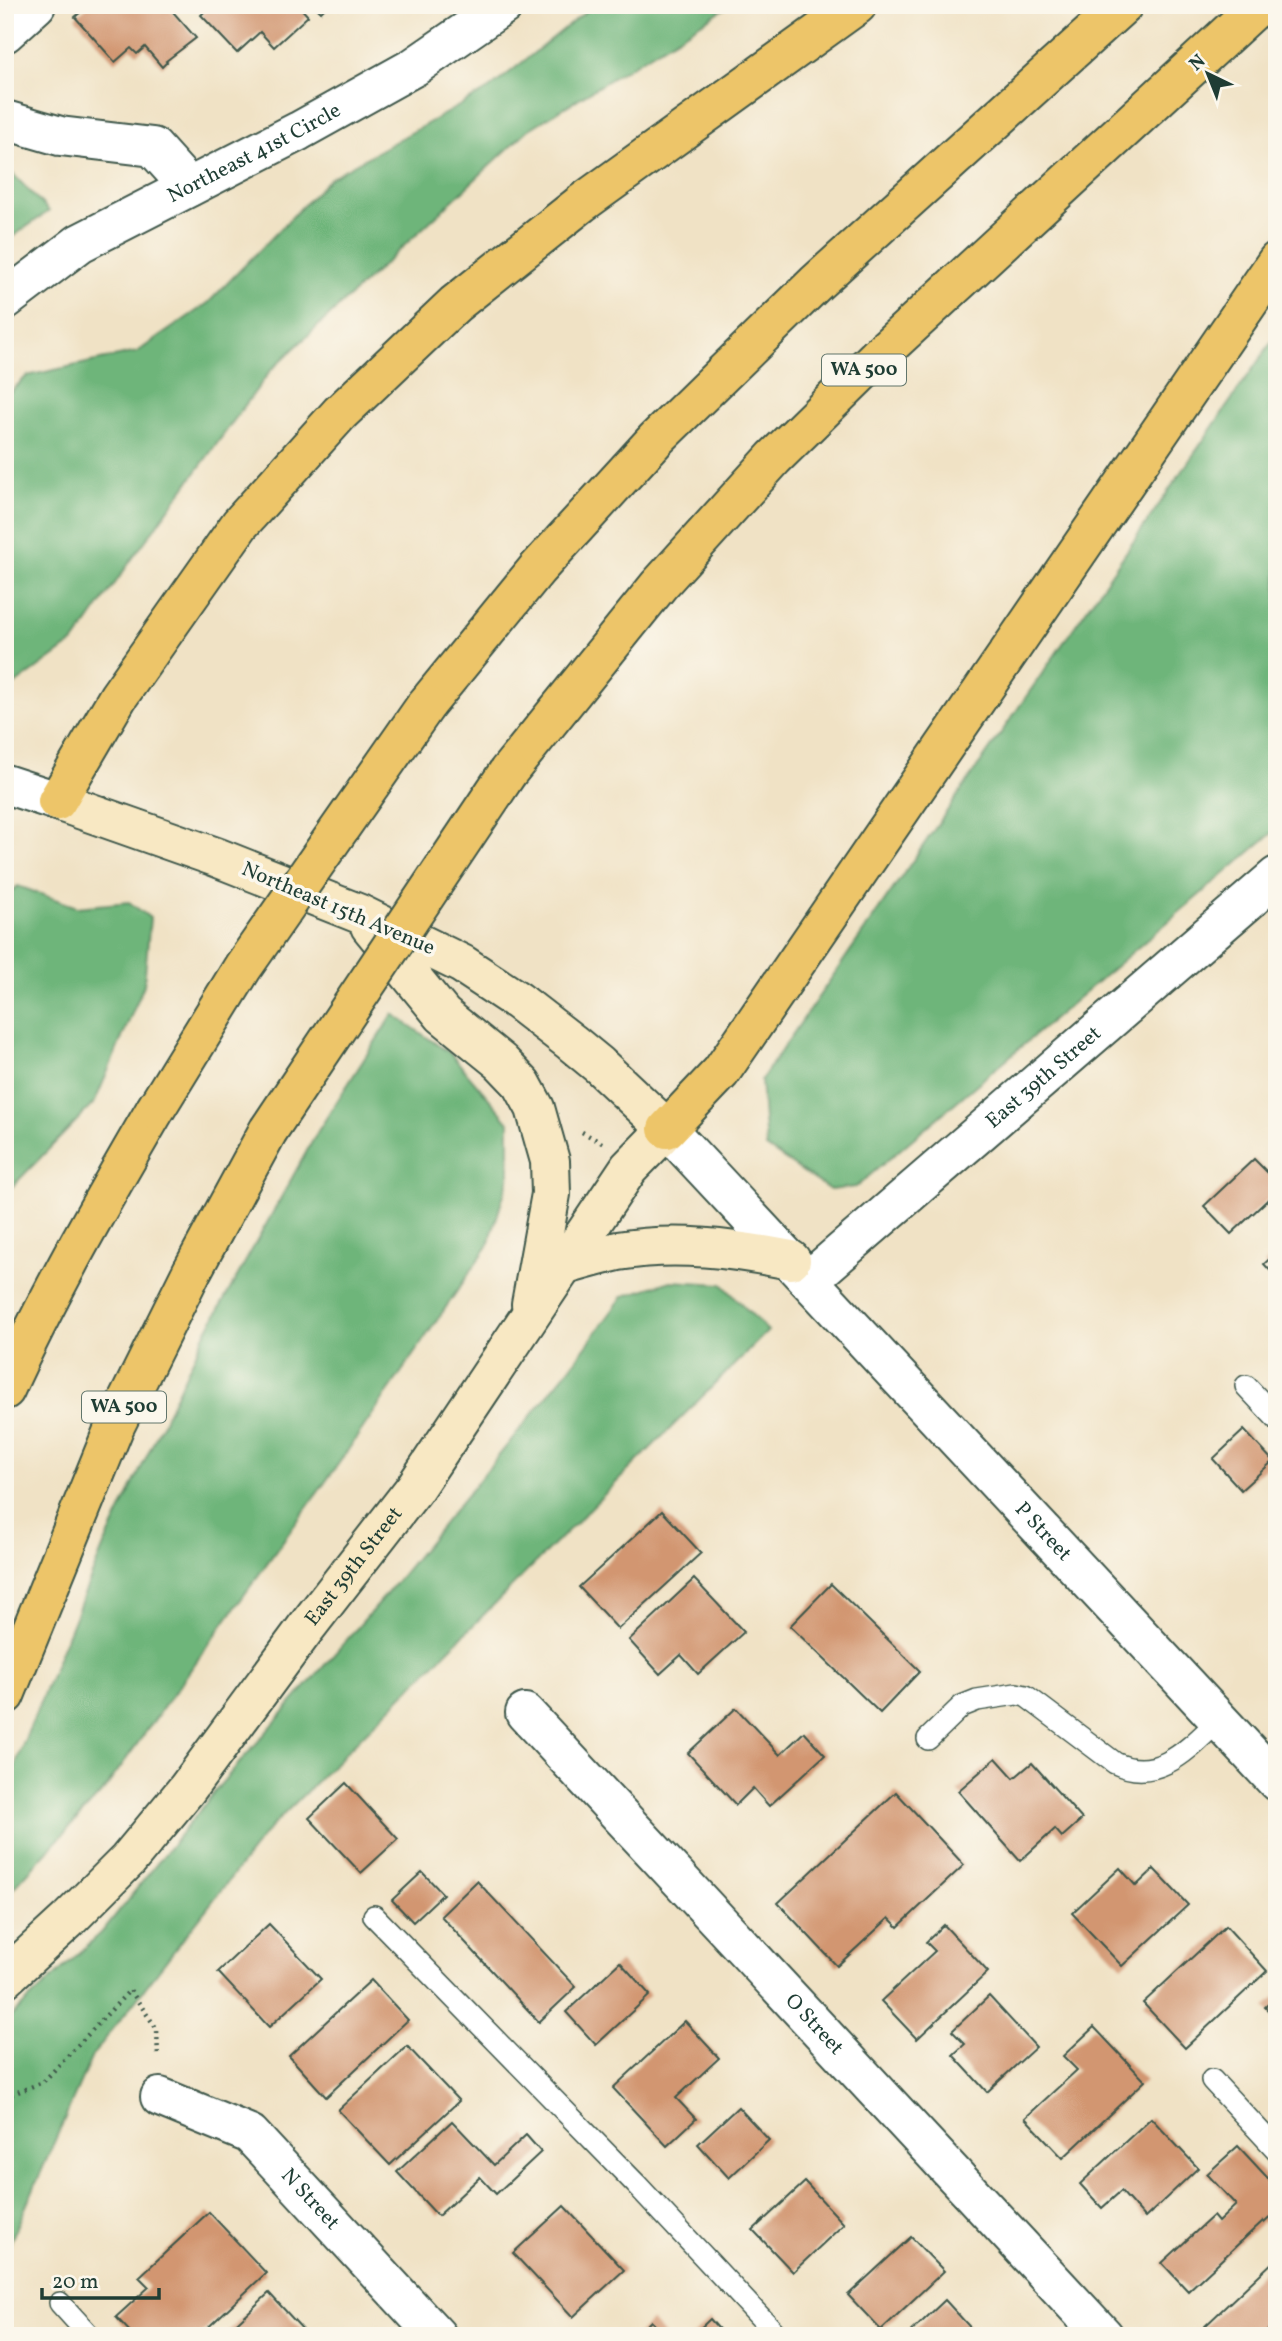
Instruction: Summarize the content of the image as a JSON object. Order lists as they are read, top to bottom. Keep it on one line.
{"streets":{"highway":["WA 500"],"main road":["Northeast 15th Avenue","East 39th Street"],"street":["Northeast 41st Circle","P Street","O Street","N Street"]},"crossings":[["Northeast 15th Avenue","East 39th Street"],["Northeast 15th Avenue","P Street"],["East 39th Street","P Street"]],"scale_bar":"20 m","north":"top left"}
